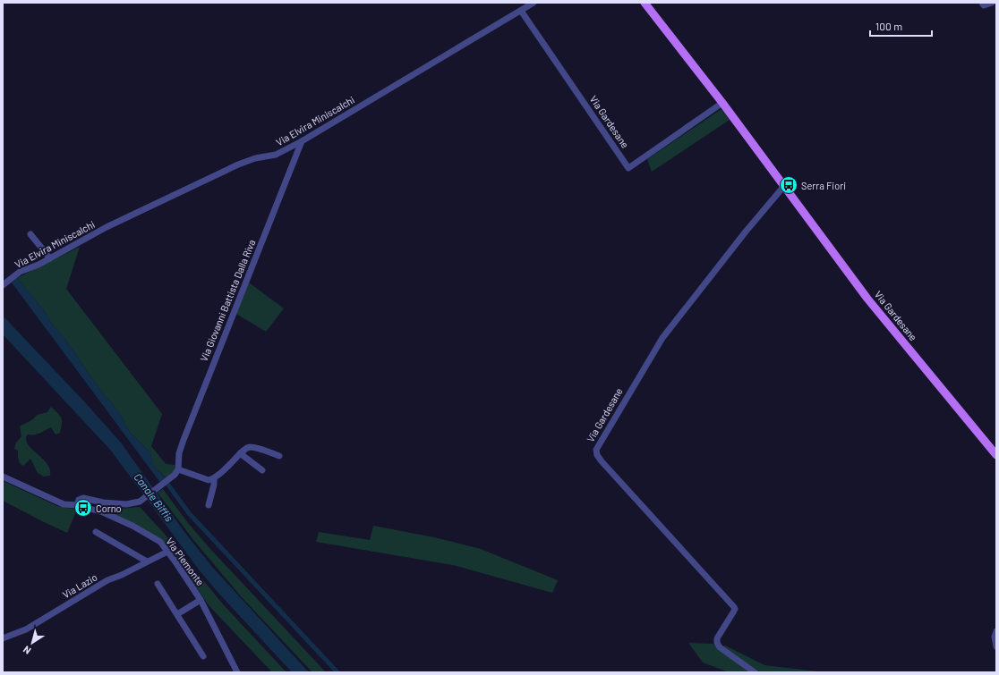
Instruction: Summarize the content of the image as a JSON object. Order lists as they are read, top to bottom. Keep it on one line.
{"streets":{"main road":["Via Gardesane"],"street":["Via Elvira Miniscalchi","Via Giovanni Battista Dalla Riva","Via Piemonte","Via Lazio"]},"crossings":[["Via Elvira Miniscalchi","Via Gardesane"],["Via Elvira Miniscalchi","Via Giovanni Battista Dalla Riva"],["Via Piemonte","Via Lazio"]],"water":["Canale Biffis"],"places":{"bus stop":["Serra Fiori","Corno"]},"scale_bar":"100 m","north":"bottom left"}
